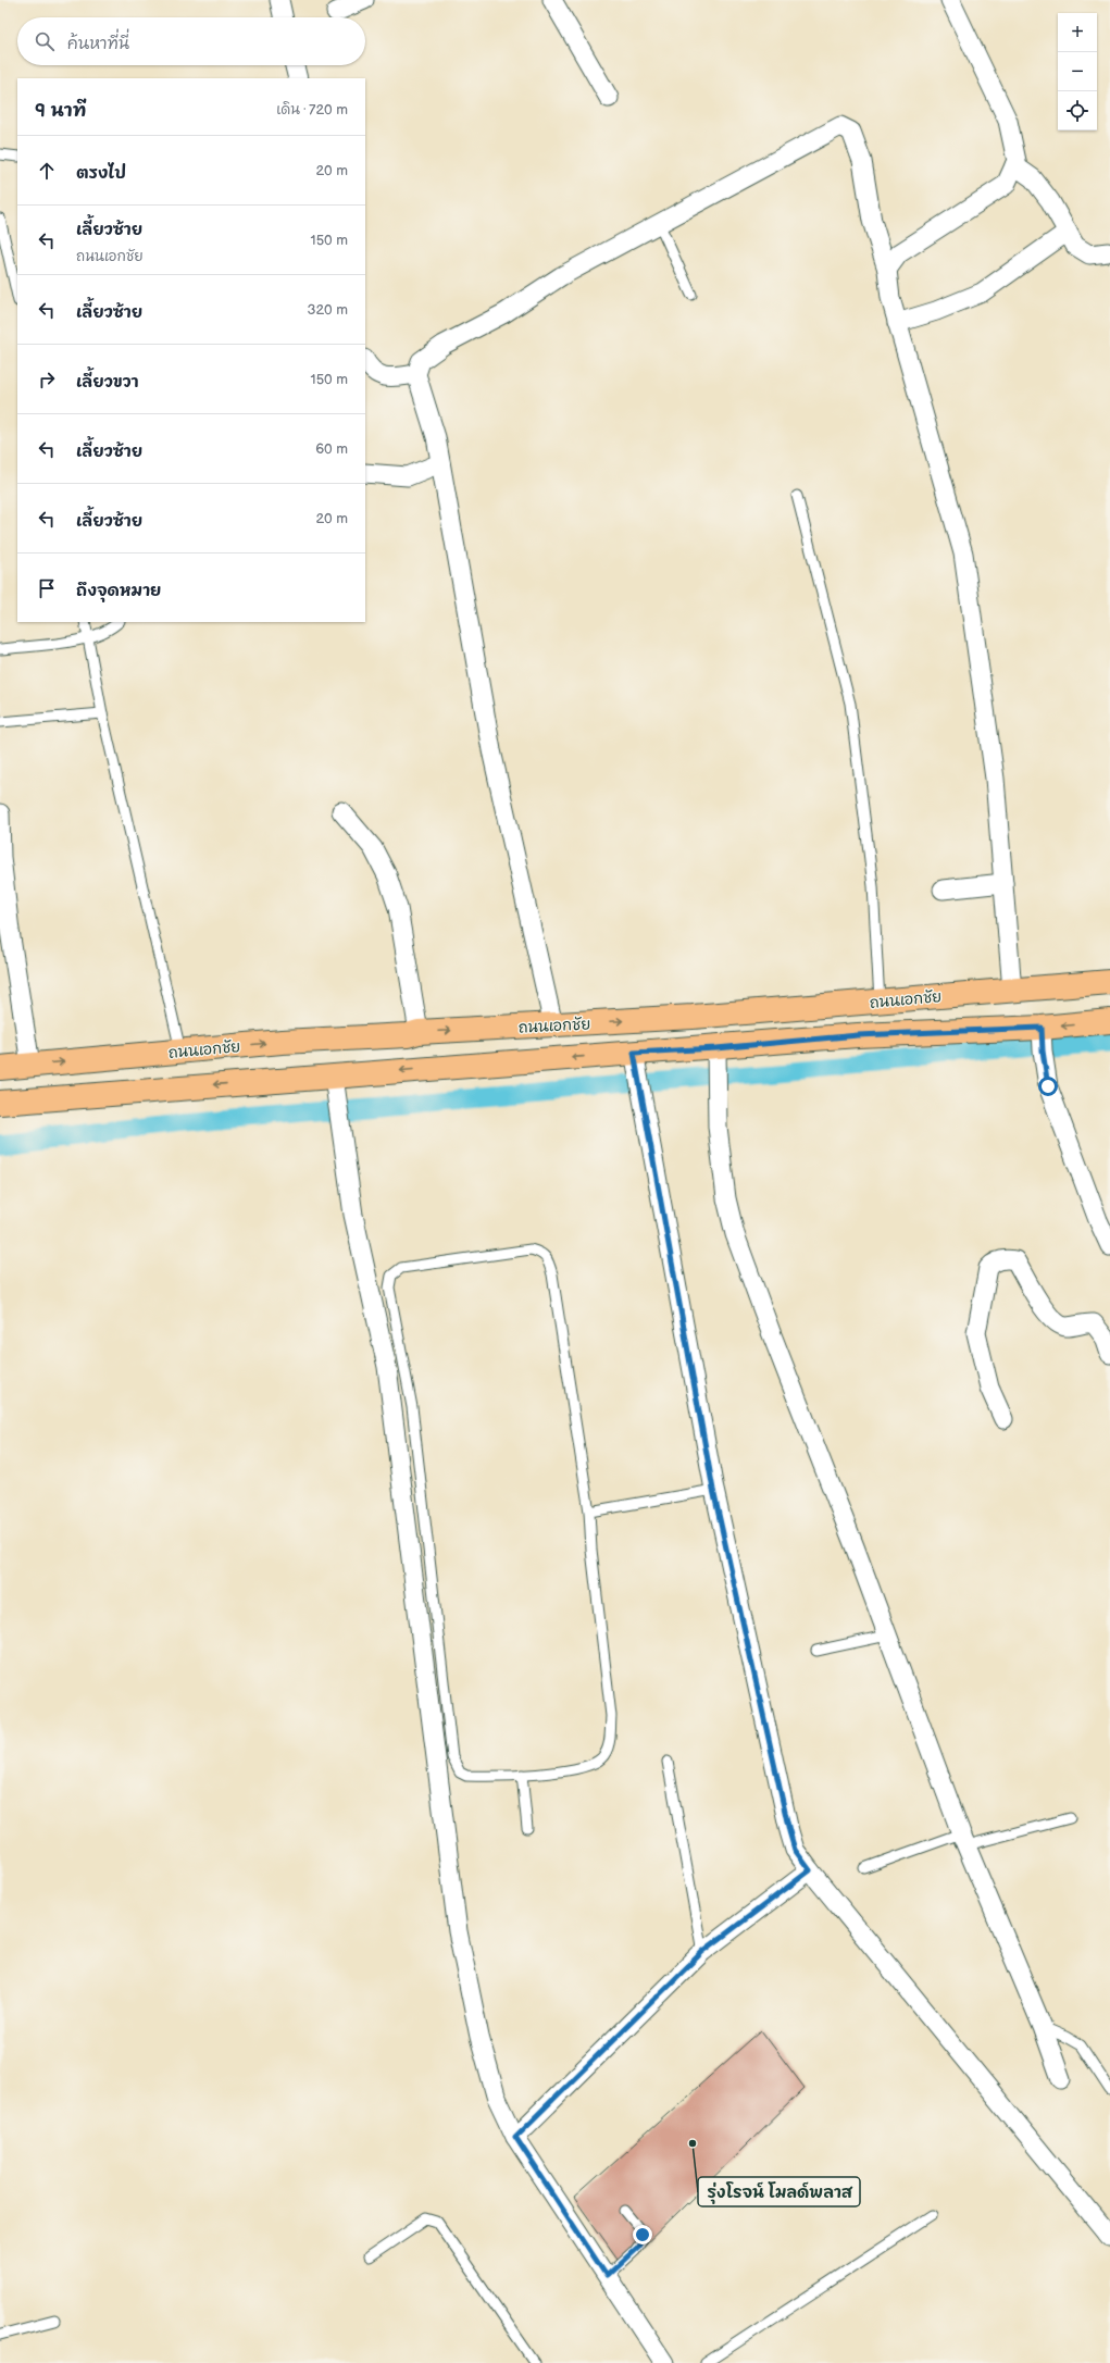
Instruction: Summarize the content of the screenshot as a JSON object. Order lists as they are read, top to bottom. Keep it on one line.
{"streets":{"main road":["ถนนเอกชัย"]},"places":["รุ่งโรจน์ โมลด์พลาส"],"page":{"map_buttons":["+","−"],"search":"ค้นหาที่นี่","heading":["9 นาที","เดิน · 720 m"],"list":[["ตรงไป","20 m"],["เลี้ยวซ้าย","ถนนเอกชัย","150 m"],["เลี้ยวซ้าย","320 m"],["เลี้ยวขวา","150 m"],["เลี้ยวซ้าย","60 m"],["เลี้ยวซ้าย","20 m"],"ถึงจุดหมาย"]}}
